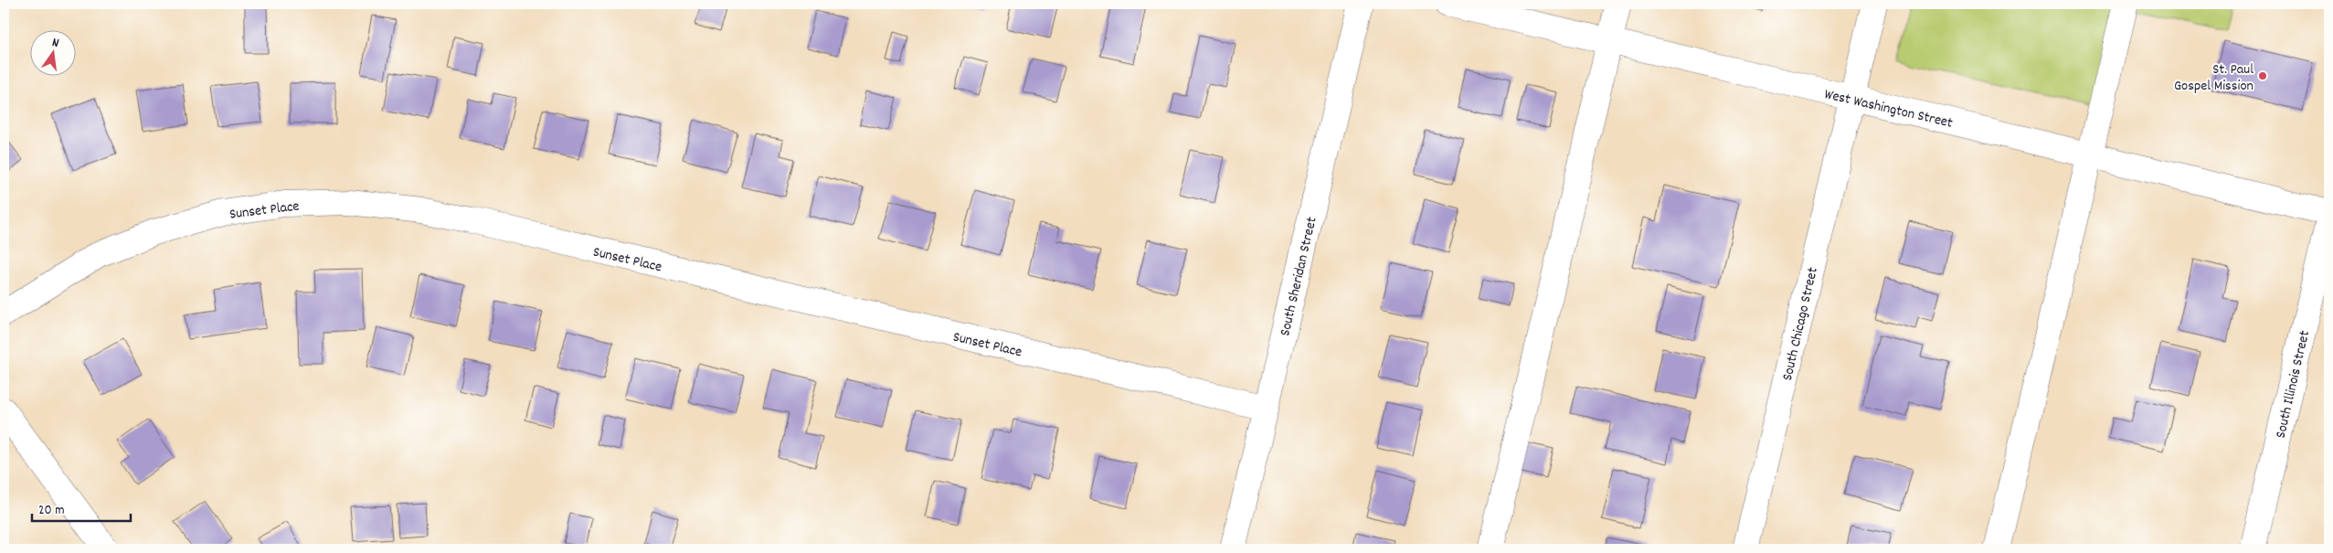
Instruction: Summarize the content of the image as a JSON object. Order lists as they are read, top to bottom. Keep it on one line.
{"streets":{"street":["West Washington Street","Sunset Place","South Sheridan Street","South Chicago Street","South Illinois Street"]},"crossings":[["West Washington Street","South Chicago Street"],["Sunset Place","South Sheridan Street"]],"places":["St. Paul Gospel Mission"],"scale_bar":"20 m","north":"top"}
